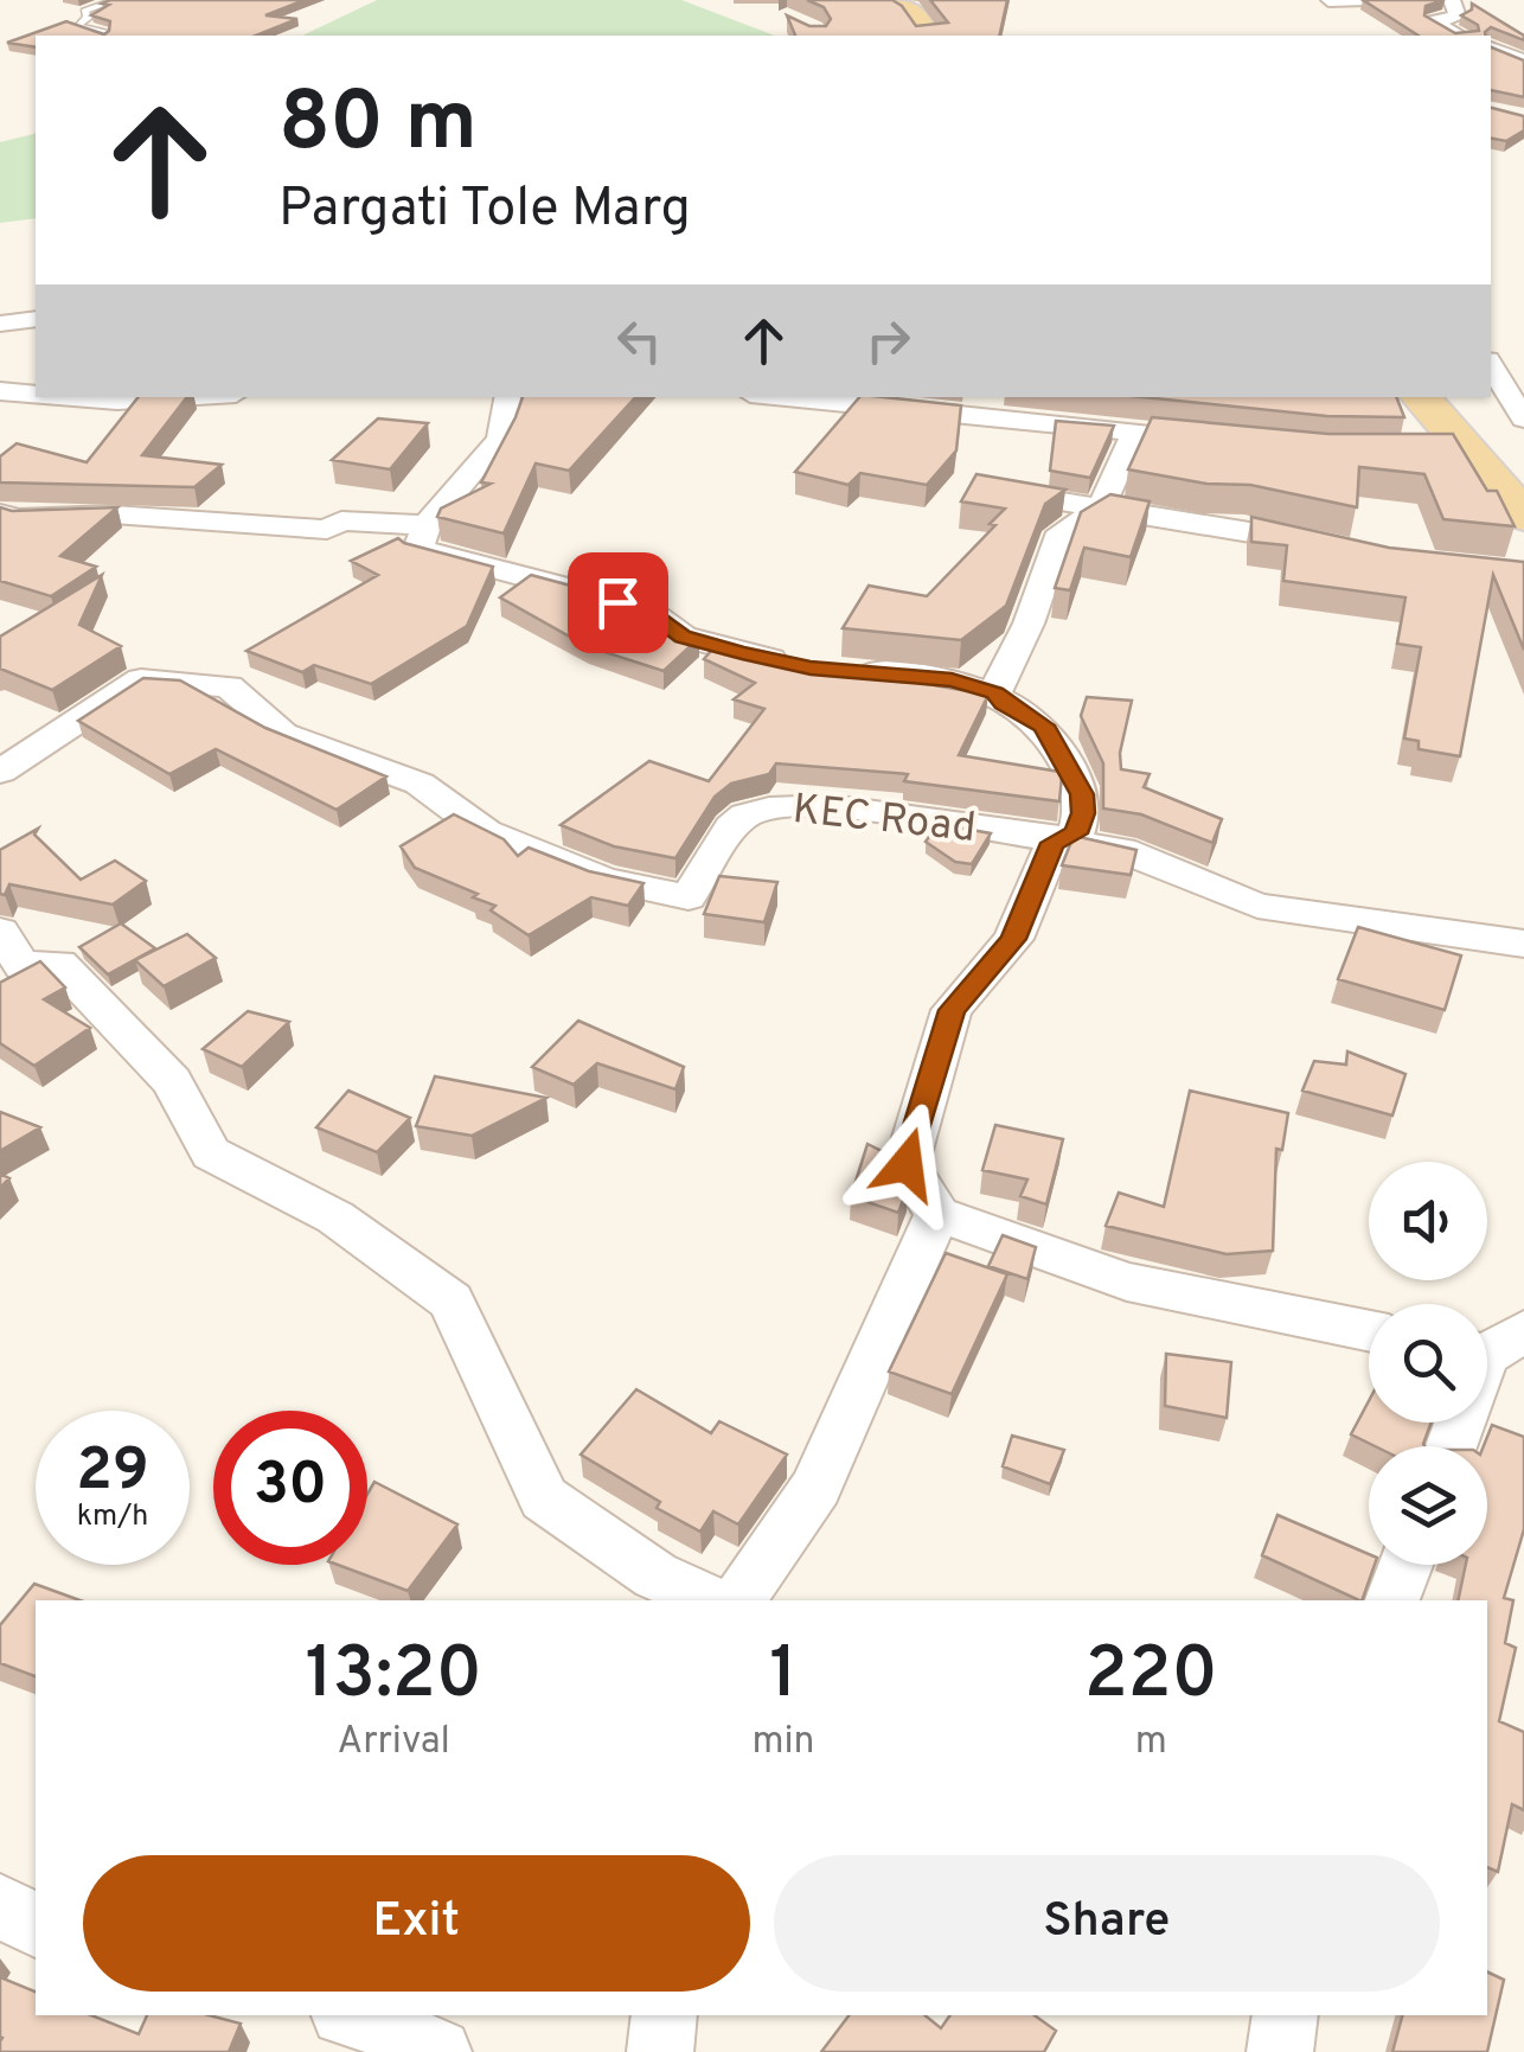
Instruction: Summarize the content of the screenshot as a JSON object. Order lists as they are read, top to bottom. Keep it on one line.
{"streets":{"street":["KEC Road"]},"page":{"turn":["80 m","Pargati Tole Marg"],"speed":"29 km/h","limit":"30","eta":["13:20","Arrival","1","min","220","m"],"buttons":["Exit","Share"]}}
